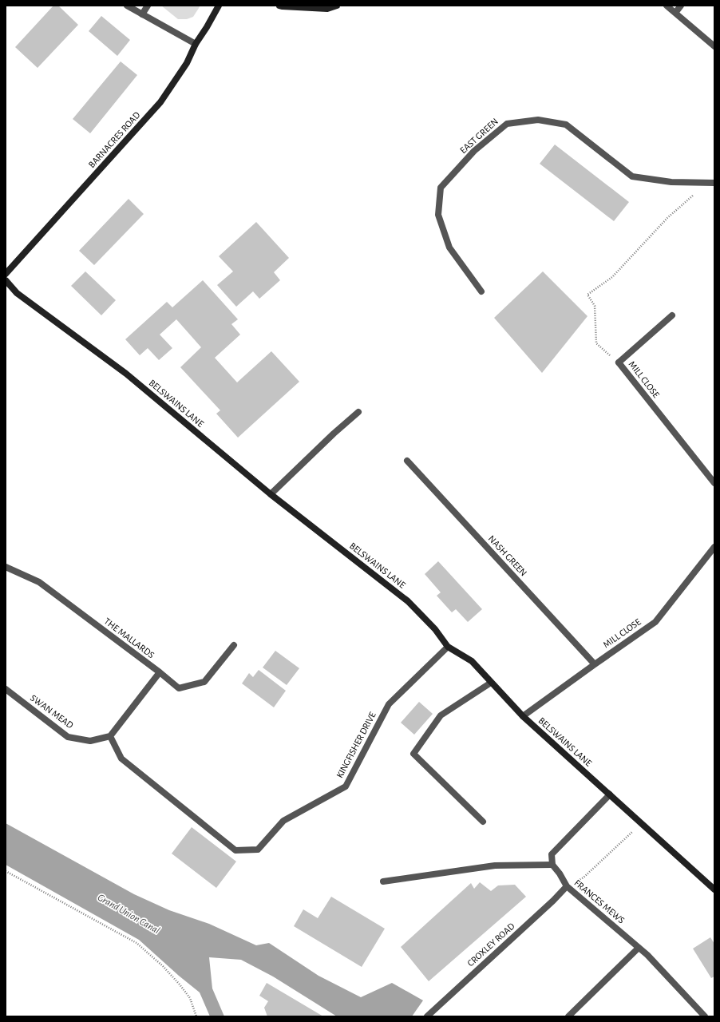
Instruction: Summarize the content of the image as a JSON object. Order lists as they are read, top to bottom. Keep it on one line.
{"streets":{"street":["EAST GREEN","BARNACRES ROAD","MILL CLOSE","BELSWAINS LANE","NASH GREEN","THE MALLARDS","SWAN MEAD","KINGFISHER DRIVE","FRANCES MEWS","CROXLEY ROAD"]},"crossings":[["MILL CLOSE","BELSWAINS LANE"],["MILL CLOSE","NASH GREEN"],["BELSWAINS LANE","KINGFISHER DRIVE"],["SWAN MEAD","KINGFISHER DRIVE"],["FRANCES MEWS","CROXLEY ROAD"]],"water":["Grand Union Canal"]}
